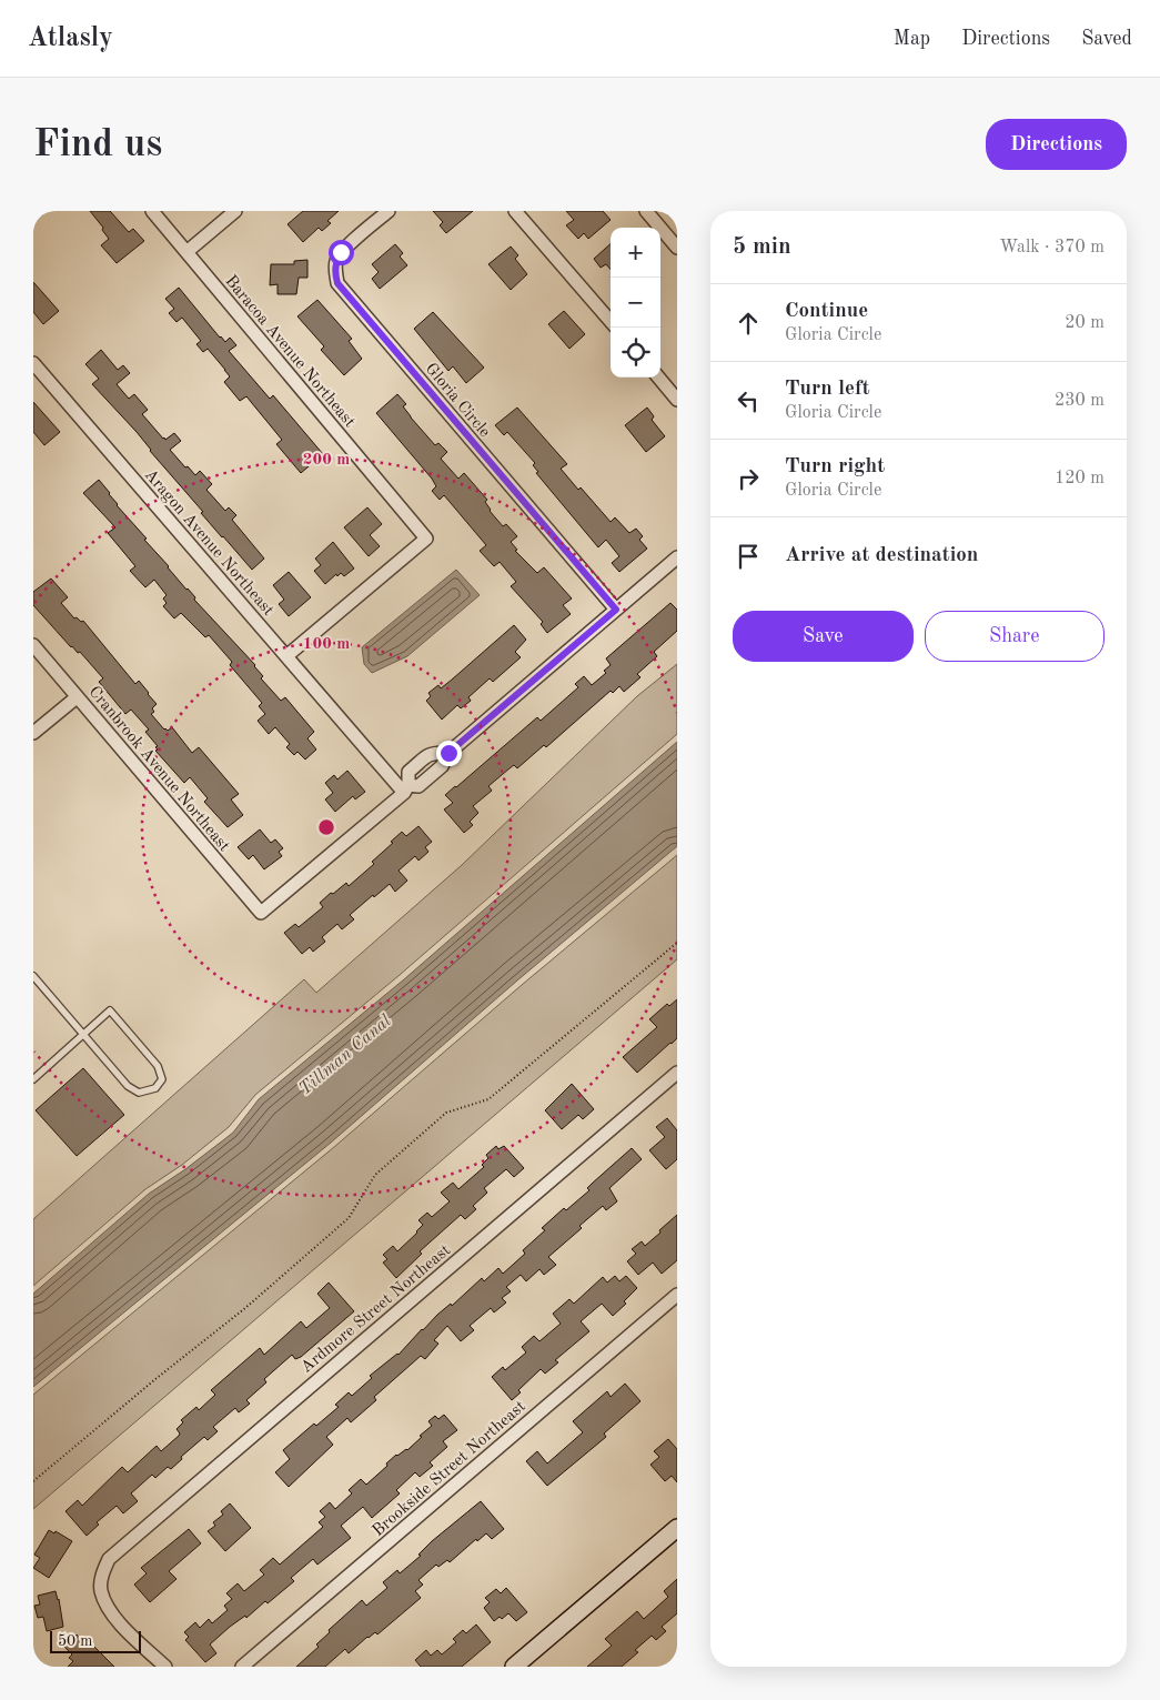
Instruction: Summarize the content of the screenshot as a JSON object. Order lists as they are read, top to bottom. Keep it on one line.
{"streets":{"street":["Baracoa Avenue Northeast","Gloria Circle","Aragon Avenue Northeast","Cranbrook Avenue Northeast","Ardmore Street Northeast","Brookside Street Northeast"]},"crossings":[["Baracoa Avenue Northeast","Aragon Avenue Northeast"],["Aragon Avenue Northeast","Cranbrook Avenue Northeast"]],"water":["Tillman Canal"],"scale_bar":"50 m","page":{"header":"Atlasly","nav":["Map","Directions","Saved"],"buttons":["Directions",["Save","Share"]],"title":"Find us","heading":["5 min","Walk · 370 m"],"map_buttons":["+","−"],"list":[["Continue","Gloria Circle","20 m"],["Turn left","Gloria Circle","230 m"],["Turn right","Gloria Circle","120 m"],"Arrive at destination"],"scale":"50 m"},"rings":["200 m","100 m"]}
